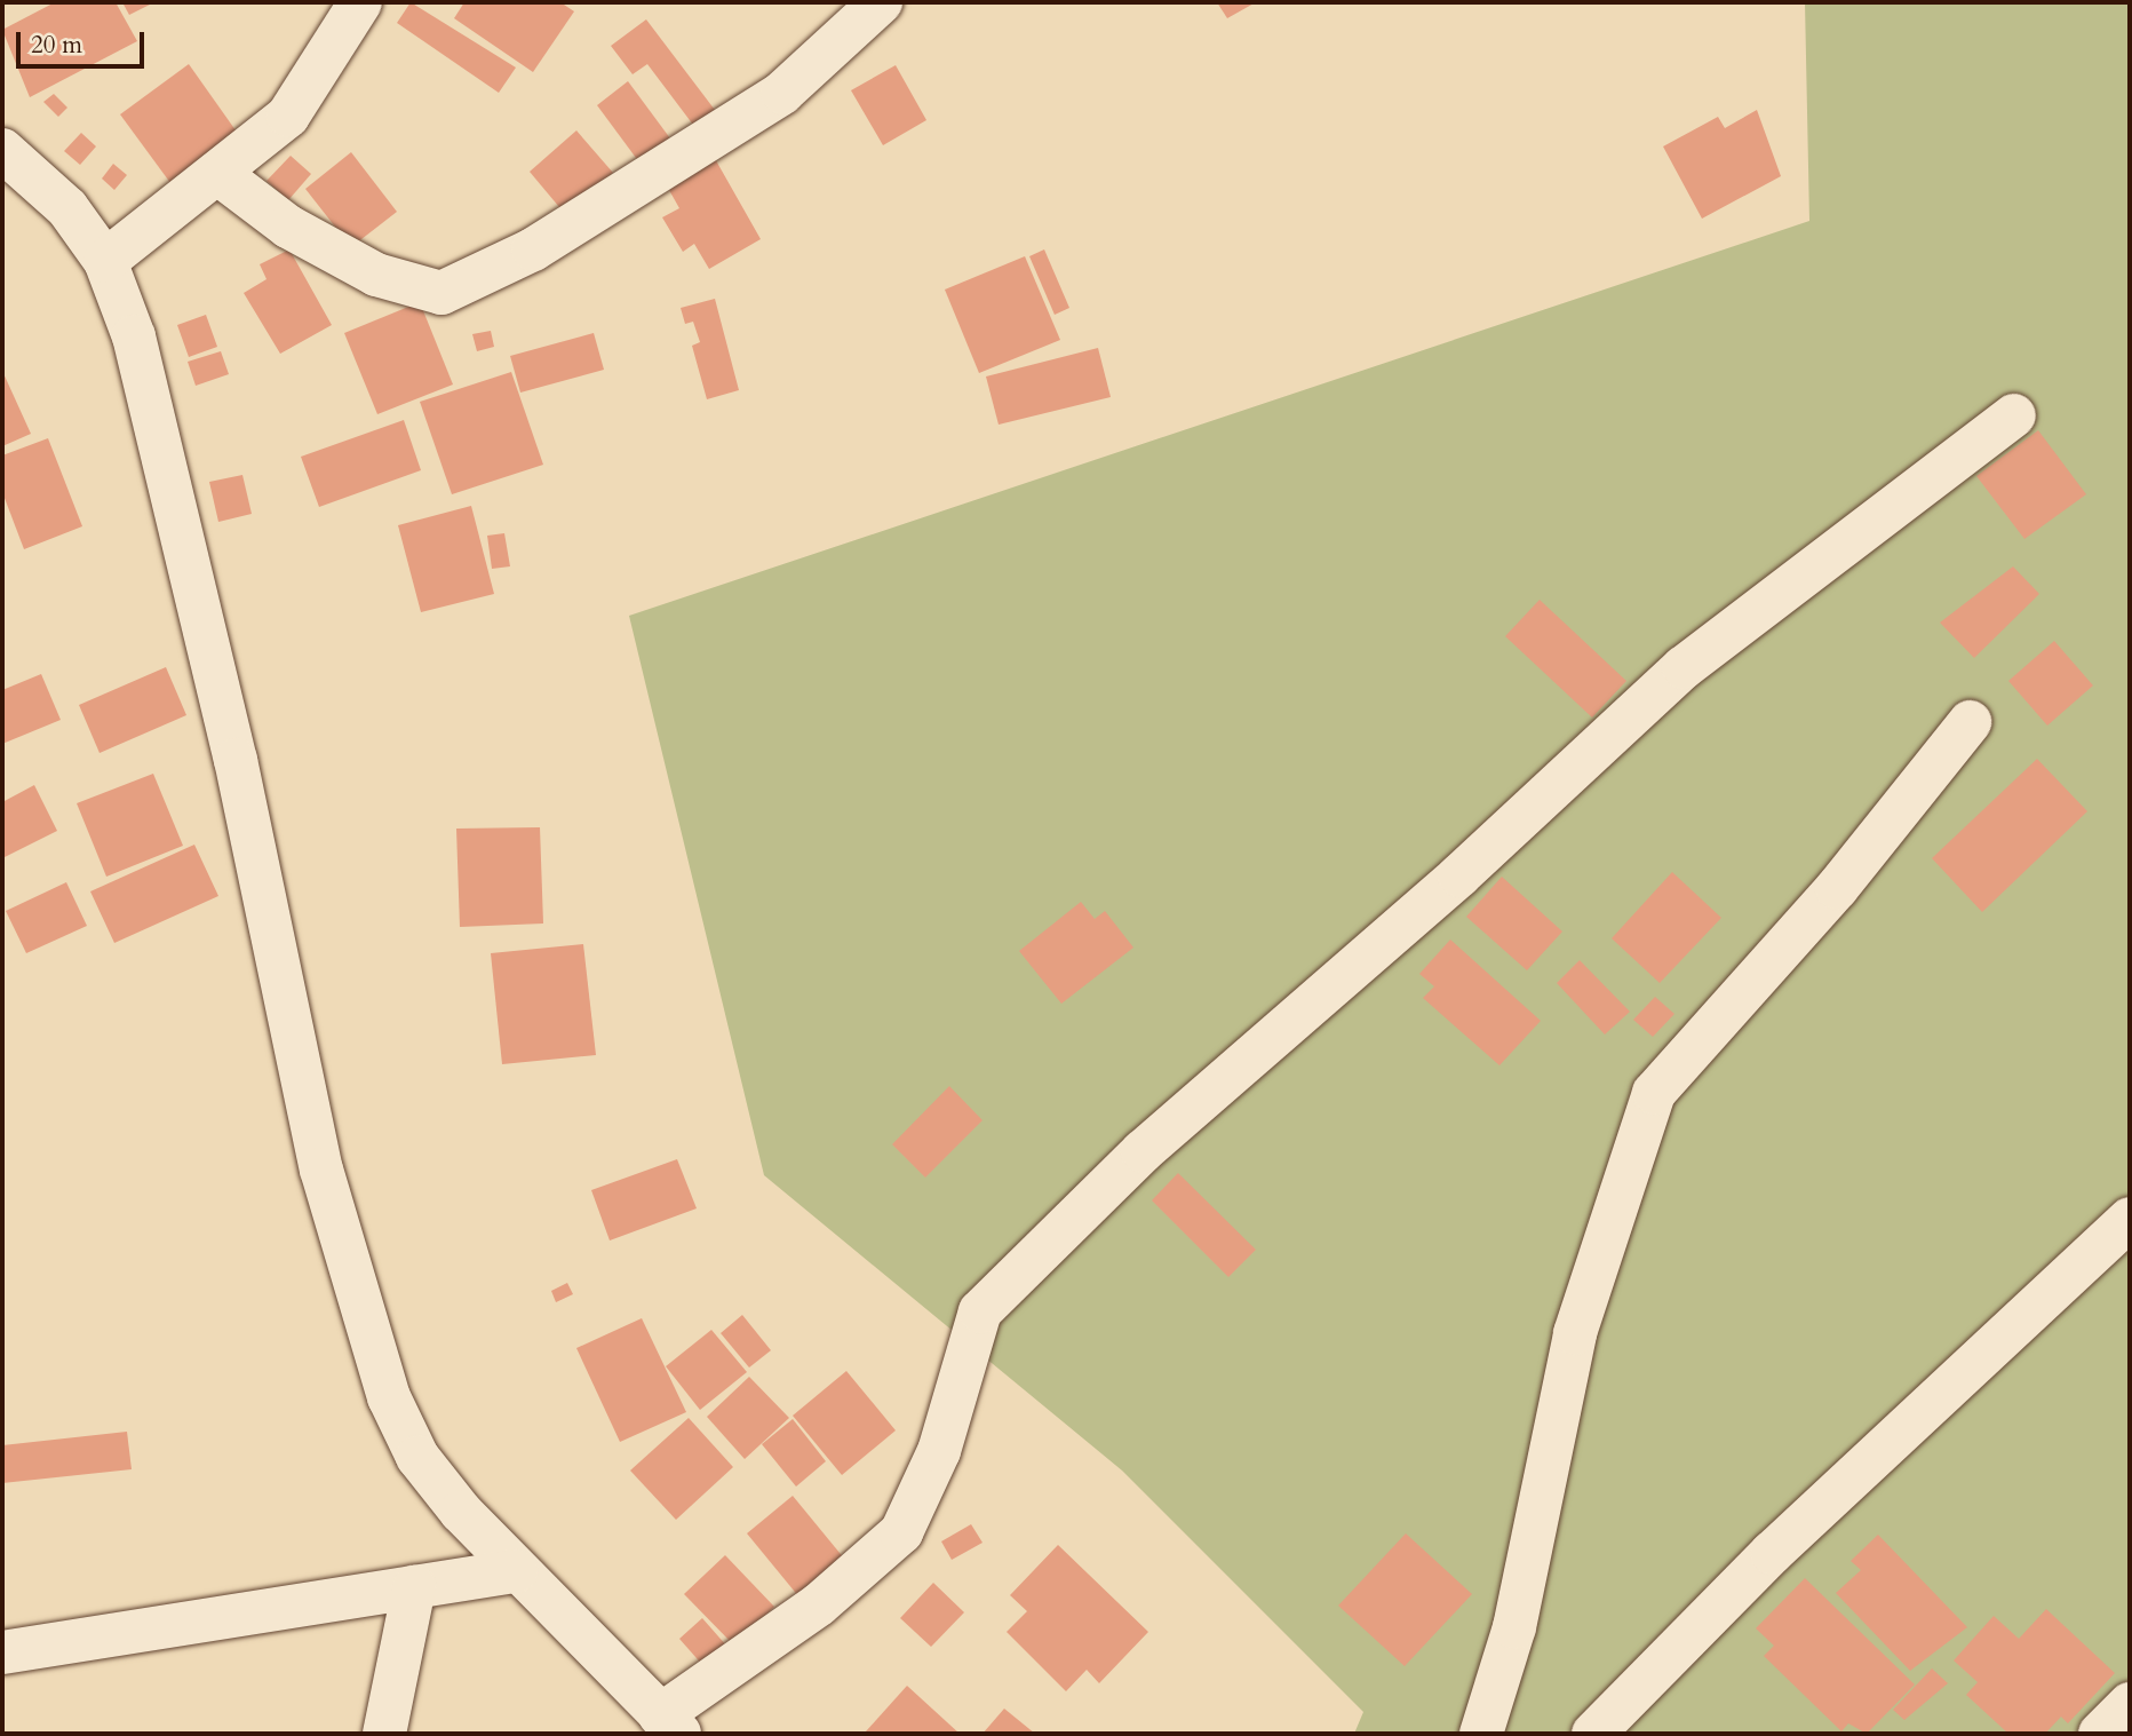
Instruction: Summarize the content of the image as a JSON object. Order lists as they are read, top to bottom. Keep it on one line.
{"scale_bar":"20 m"}
